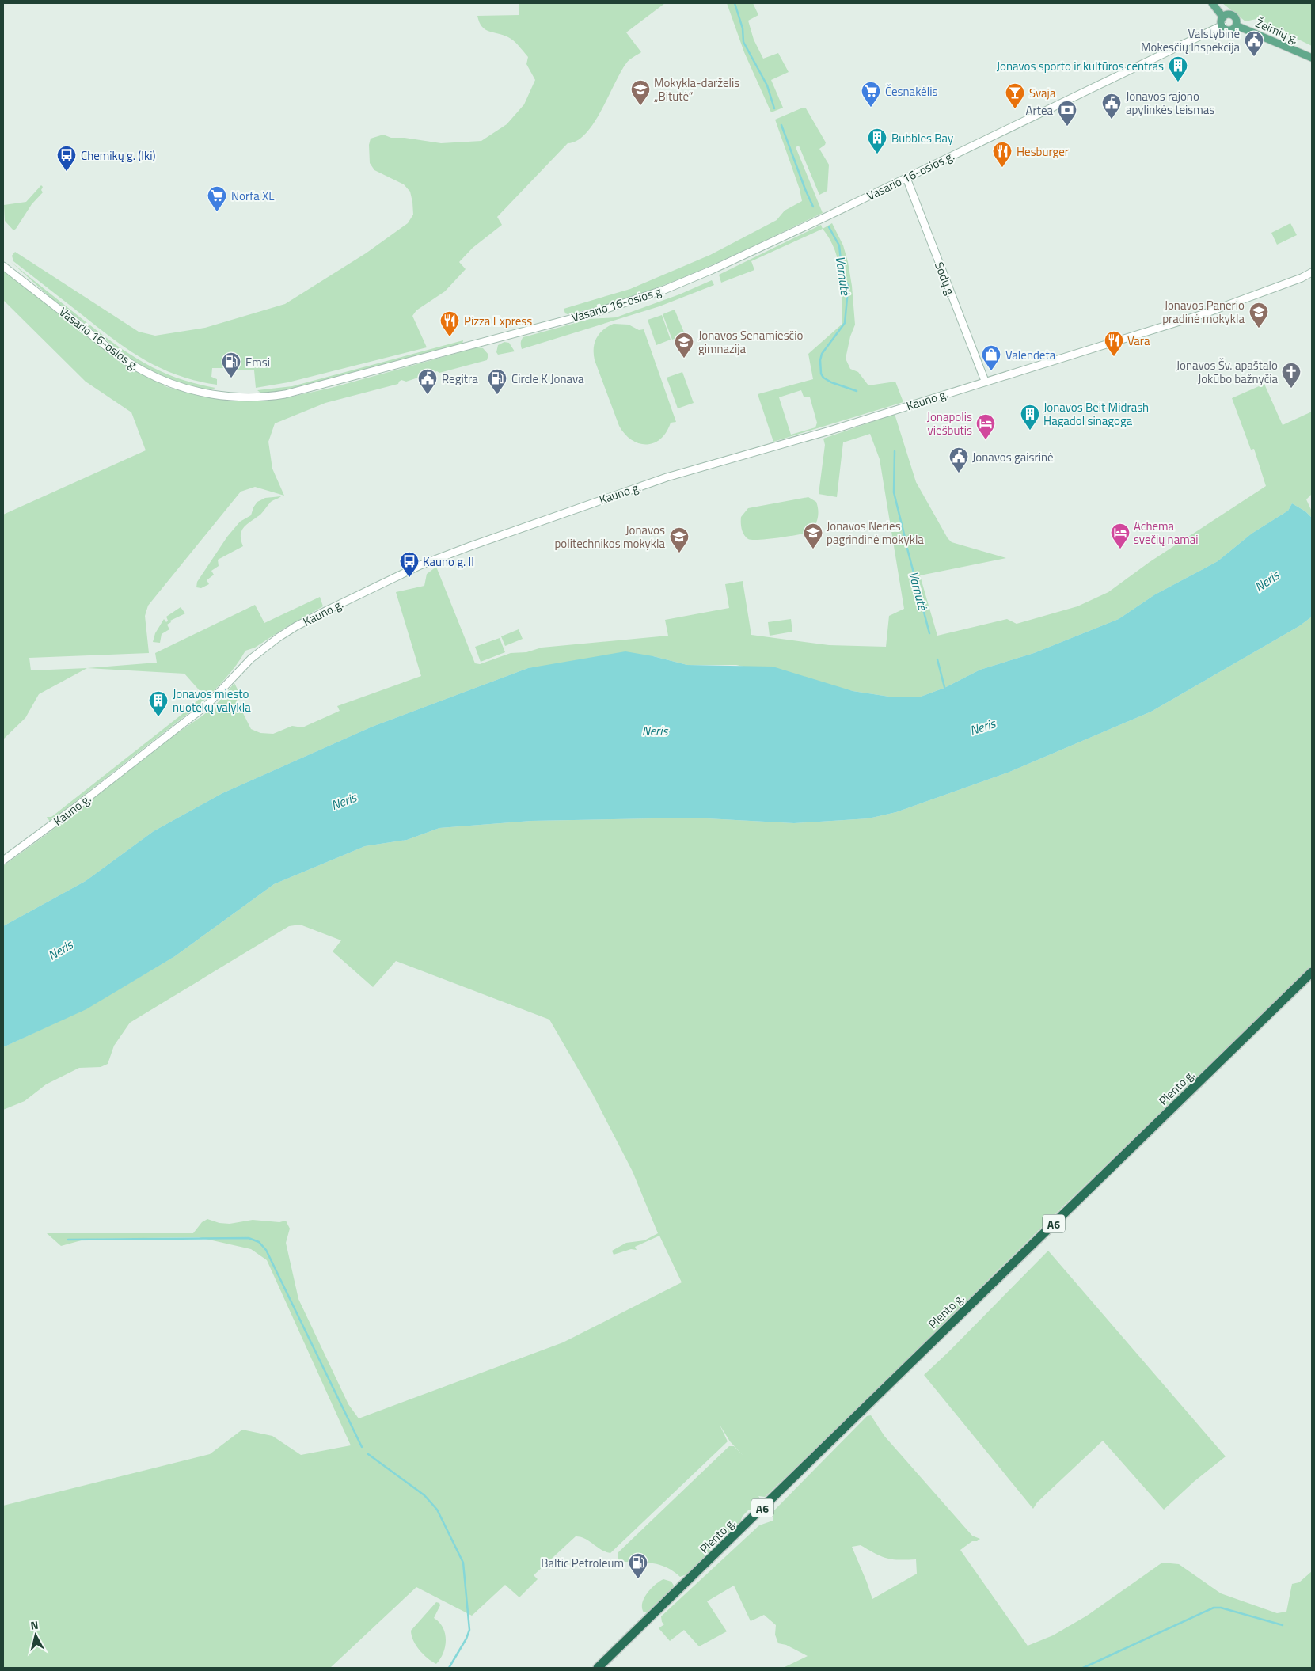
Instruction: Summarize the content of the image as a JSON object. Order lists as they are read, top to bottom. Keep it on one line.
{"streets":{"highway":["Plento g.","A6"],"main road":["Žeimių g.","Vasario 16-osios g.","Sodų g.","Kauno g."]},"crossings":[["Žeimių g.","Vasario 16-osios g."],["Vasario 16-osios g.","Sodų g."],["Sodų g.","Kauno g."]],"water":["Varnutė","Neris"],"places":{"public building":["Valstybinė Mokesčių Inspekcija","Jonavos rajono apylinkės teismas","Regitra","Jonavos gaisrinė"],"building":["Jonavos sporto ir kultūros centras","Bubbles Bay","Jonavos Beit Midrash Hagadol sinagoga","Jonavos miesto nuotekų valykla"],"school or university":["Mokykla-darželis „Bitutė“","Jonavos Panerio pradinė mokykla","Jonavos Senamiesčio gimnazija","Jonavos Neries pagrindinė mokykla","Jonavos politechnikos mokykla"],"supermarket":["Česnakėlis","Norfa XL"],"bar":["Svaja"],"bank":["Artea"],"restaurant":["Hesburger","Pizza Express","Vara"],"bus stop":["Chemikų g. (Iki)","Kauno g. II"],"shop":["Valendeta"],"fuel station":["Emsi","Circle K Jonava","Baltic Petroleum"],"church":["Jonavos Šv. apaštalo Jokūbo bažnyčia"],"hotel":["Jonapolis viešbutis","Achema svečių namai"]},"north":"top"}
